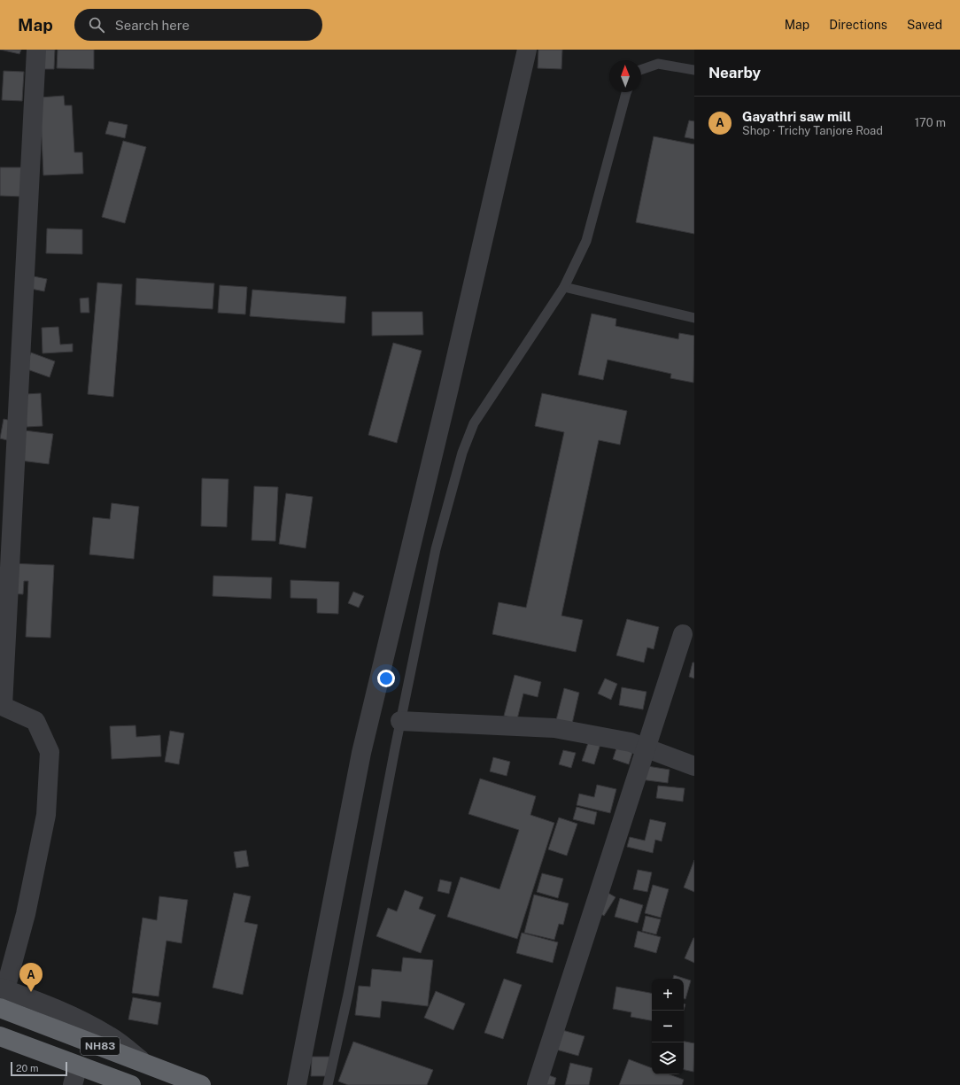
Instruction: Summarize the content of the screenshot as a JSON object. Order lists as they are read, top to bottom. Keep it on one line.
{"streets":{"highway":["NH83"]},"scale_bar":"20 m","north":"top","page":{"header":"Map","search":"Search here","nav":["Map","Directions","Saved"],"heading":"Nearby","list":[{"mark":"A","name":"Gayathri saw mill","note":"Shop · Trichy Tanjore Road","value":"170 m"}],"pins":"A","map_buttons":["+","−"],"scale":"20 m"}}
